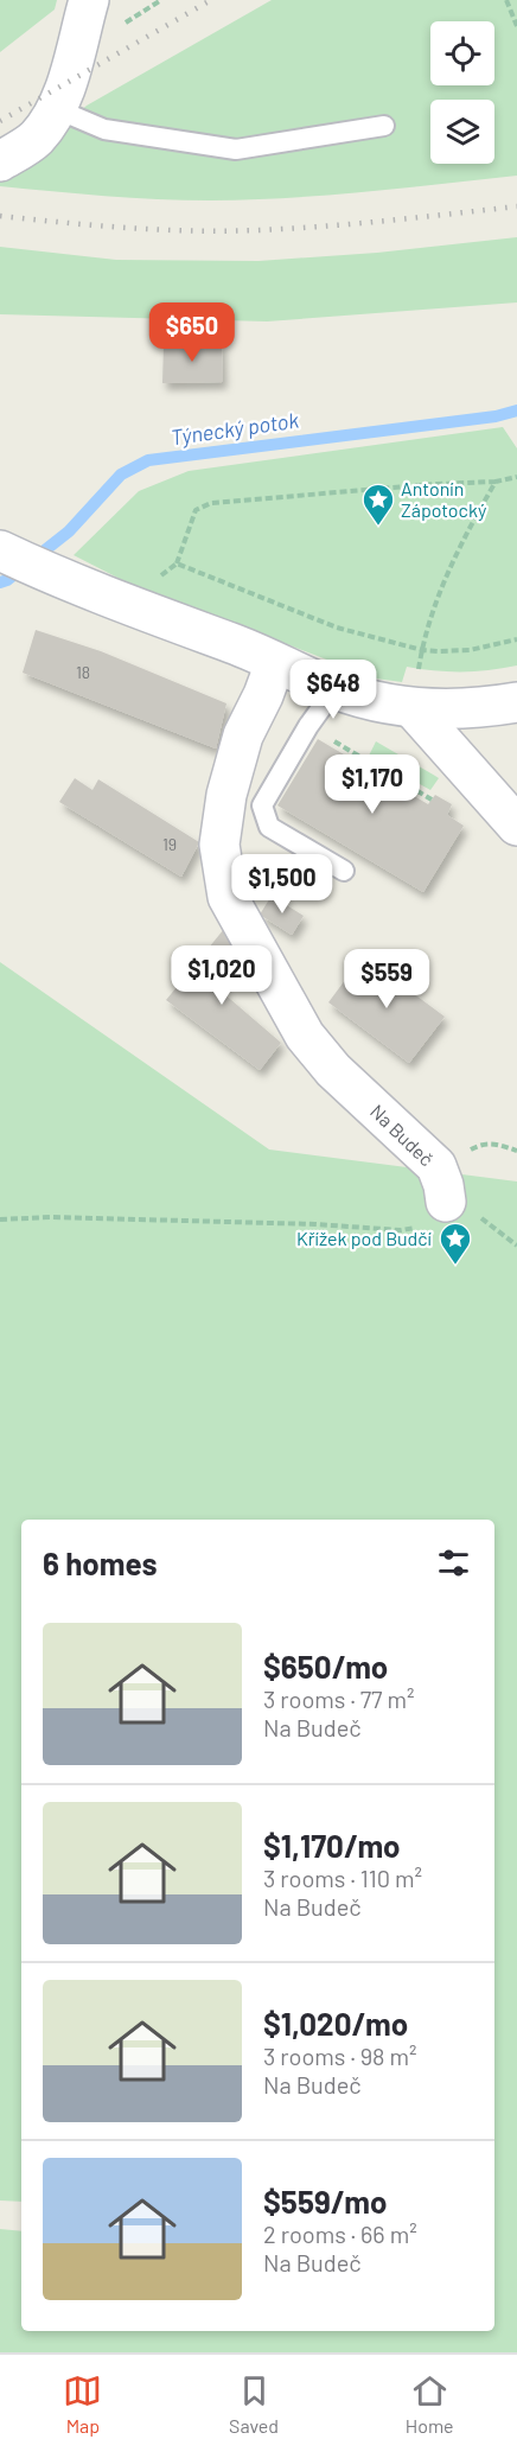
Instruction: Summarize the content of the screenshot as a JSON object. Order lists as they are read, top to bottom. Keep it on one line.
{"streets":{"street":["Na Budeč"]},"water":["Týnecký potok"],"places":{"place":["Antonín Zápotocký","Křížek pod Budčí"]},"house_numbers":["18","19"],"page":{"price":["$650","$648","$1,170","$1,500","$1,020","$559"],"heading":"6 homes","list":[{"name":"$650/mo","note":"3 rooms · 77 m² · Na Budeč"},{"name":"$1,170/mo","note":"3 rooms · 110 m² · Na Budeč"},{"name":"$1,020/mo","note":"3 rooms · 98 m² · Na Budeč"},{"name":"$559/mo","note":"2 rooms · 66 m² · Na Budeč"}],"tabs":["Map","Saved","Home"]}}
